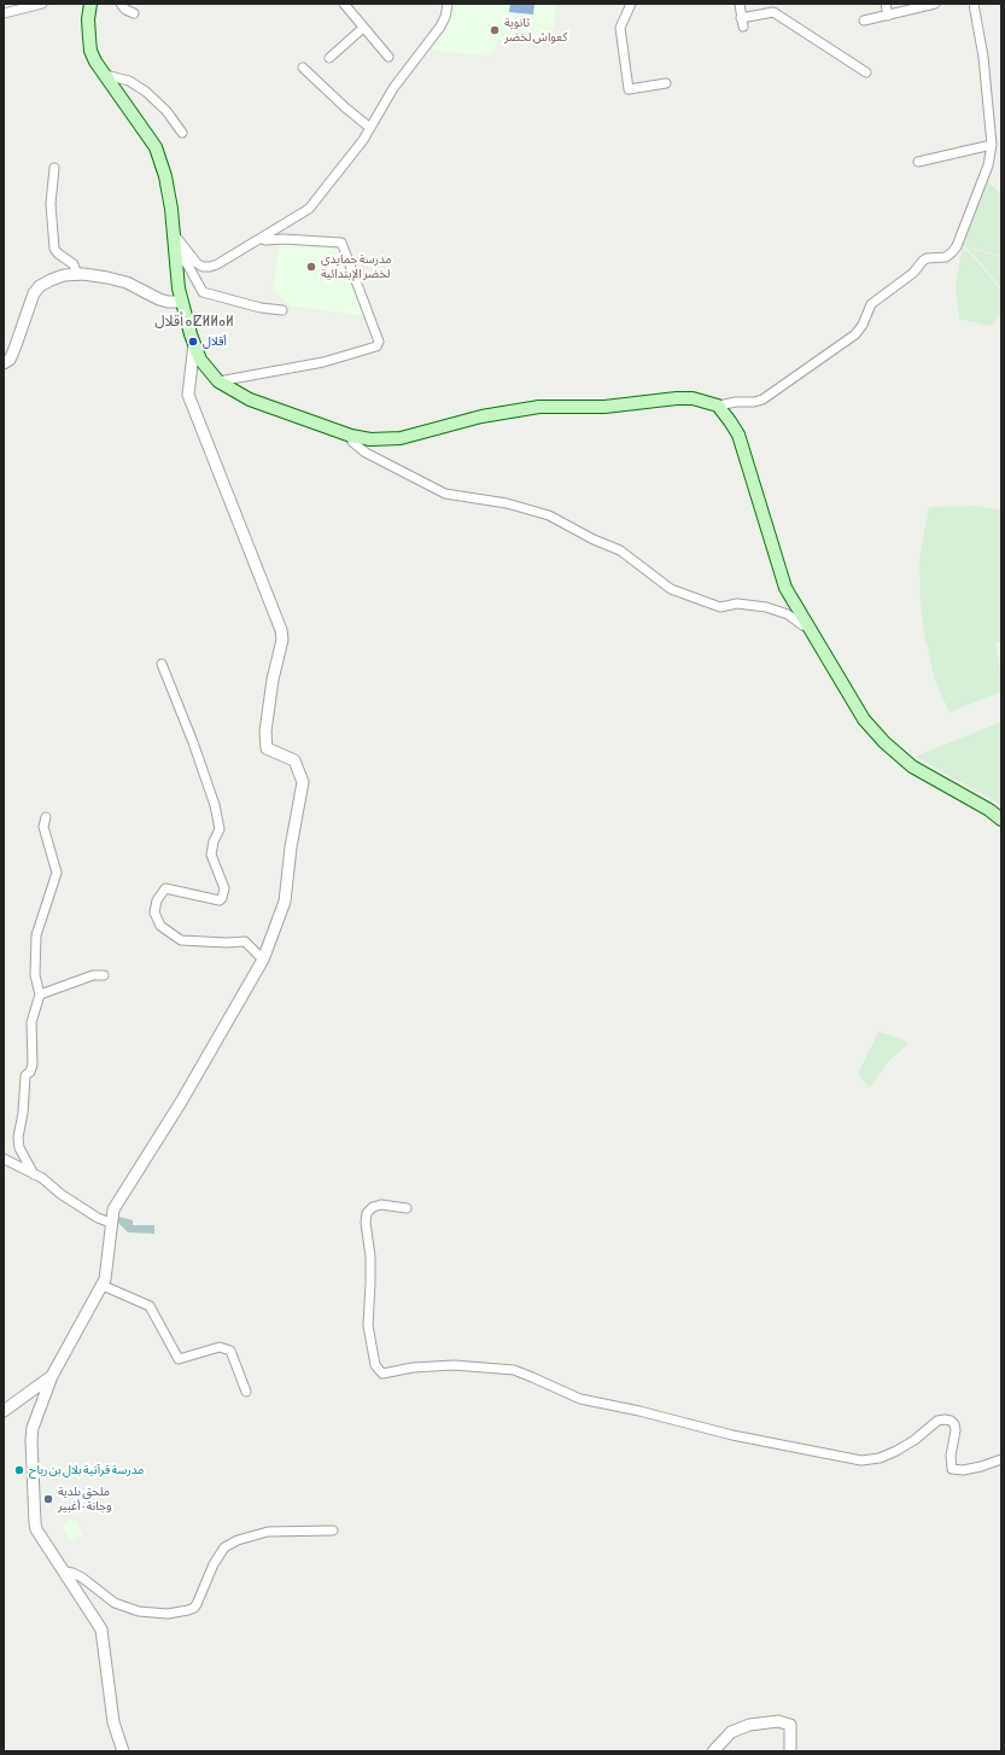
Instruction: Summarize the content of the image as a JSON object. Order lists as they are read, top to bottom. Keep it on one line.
{"districts":["أقلال ⴰⵇⵍⵍⴰⵍ"],"places":["ثانوية كعواش لخضر","مدرسة حمايدي لخضر الإبتدائية","أقلال","مدرسة قرآتية بلال بن رباح","ملحق بلدية وجانة - أغبير"]}
